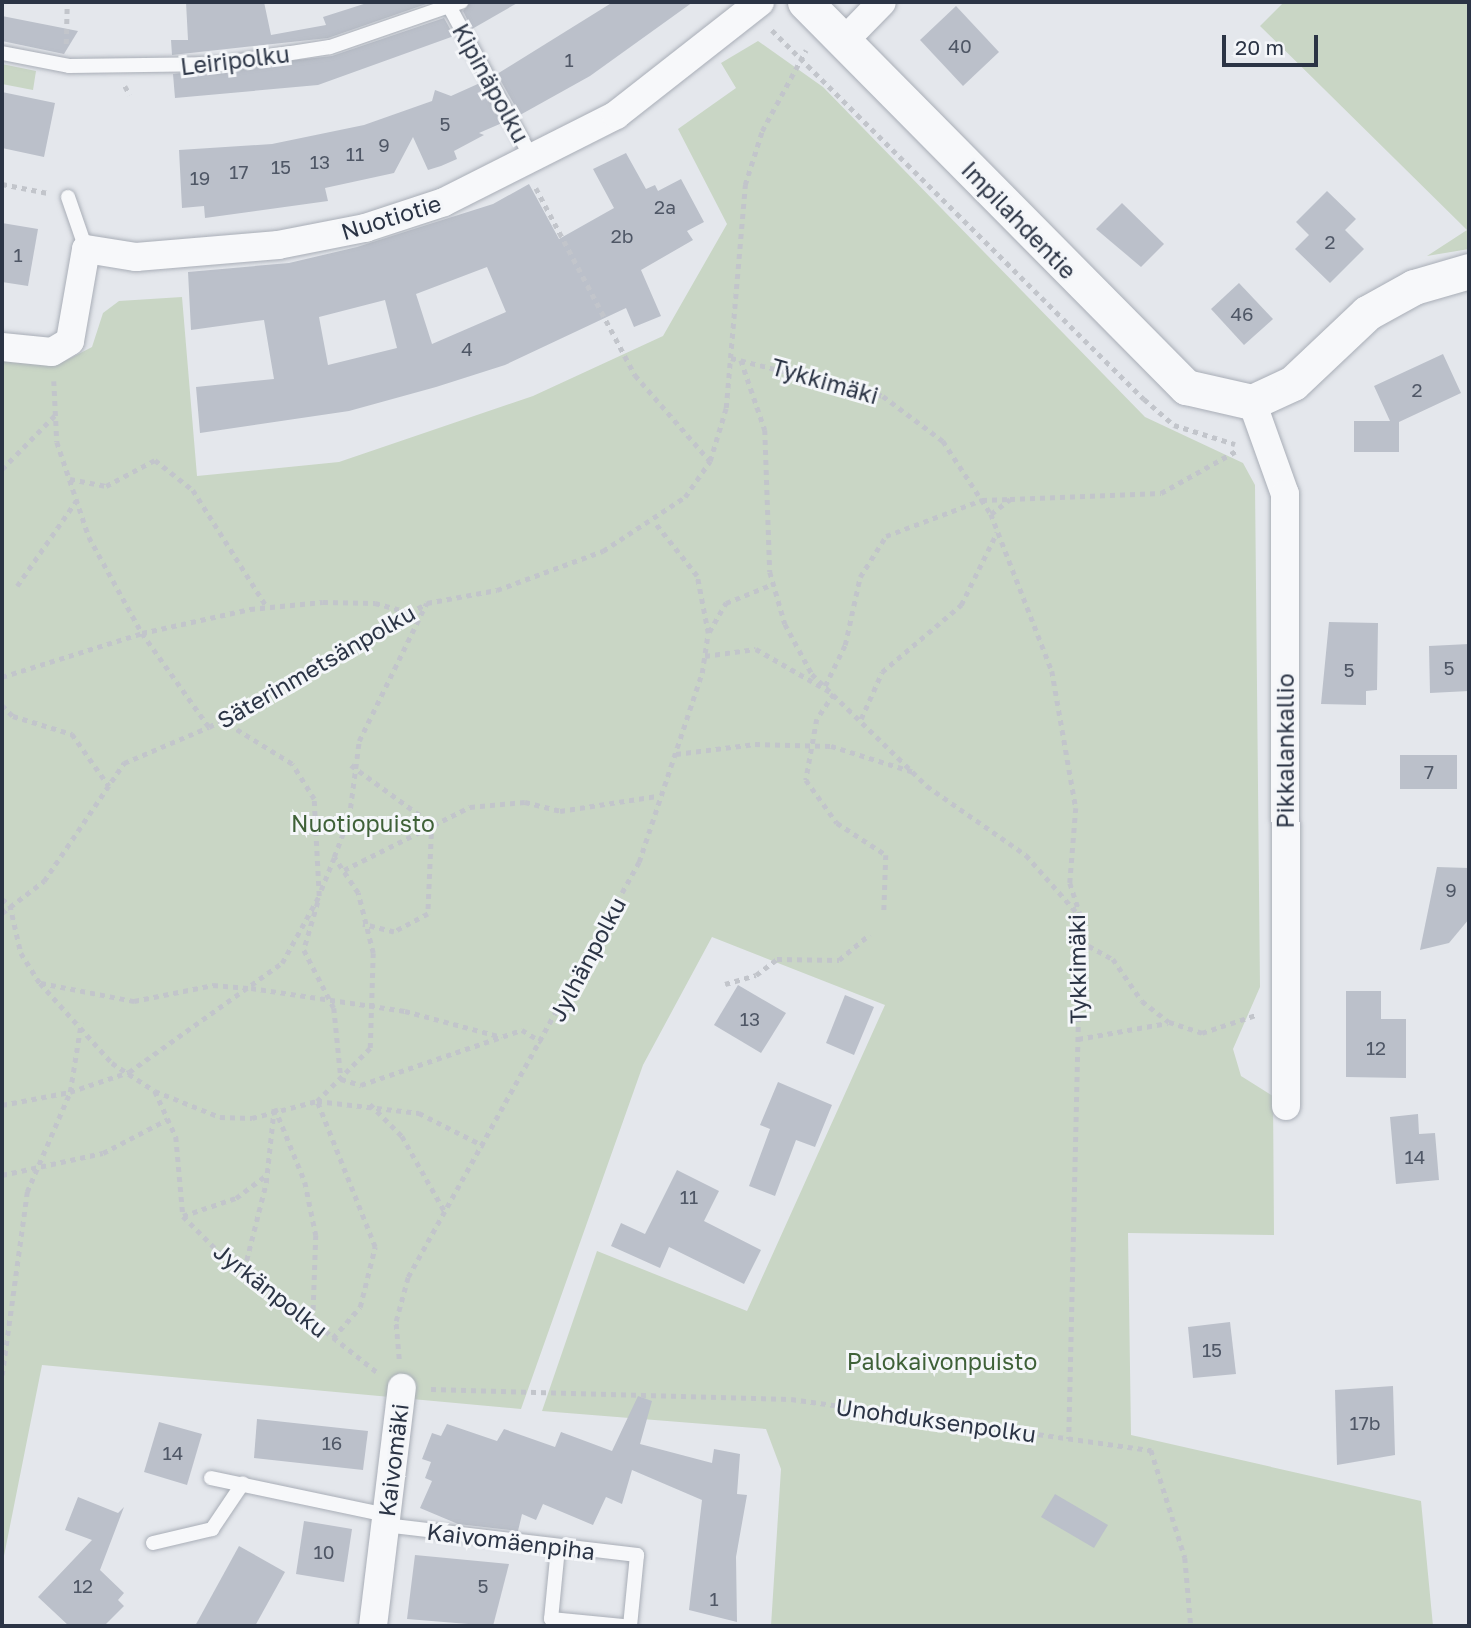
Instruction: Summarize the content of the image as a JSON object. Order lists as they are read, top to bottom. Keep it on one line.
{"streets":{"street":["Nuotiotie","Impilahdentie","Pikkalankallio","Kaivomäki"],"lane":["Leiripolku","Kipinäpolku","Kaivomäenpiha"],"path":["Tykkimäki","Säterinmetsänpolku","Jylhänpolku","Jyrkänpolku","Unohduksenpolku"]},"crossings":[["Leiripolku","Kipinäpolku"],["Kipinäpolku","Nuotiotie"],["Impilahdentie","Pikkalankallio"],["Tykkimäki","Säterinmetsänpolku"],["Tykkimäki","Unohduksenpolku"],["Säterinmetsänpolku","Jylhänpolku"],["Jylhänpolku","Jyrkänpolku"],["Jylhänpolku","Kaivomäki"],["Jyrkänpolku","Kaivomäki"],["Unohduksenpolku","Kaivomäki"],["Kaivomäki","Kaivomäenpiha"]],"parks":["Nuotiopuisto","Palokaivonpuisto"],"house_numbers":["40","1","5","9","11","13","15","17","19","2a","2b","2","1","46","4","2","5","5","7","9","13","12","14","11","15","17b","16","14","10","12","5","1"],"scale_bar":"20 m"}
